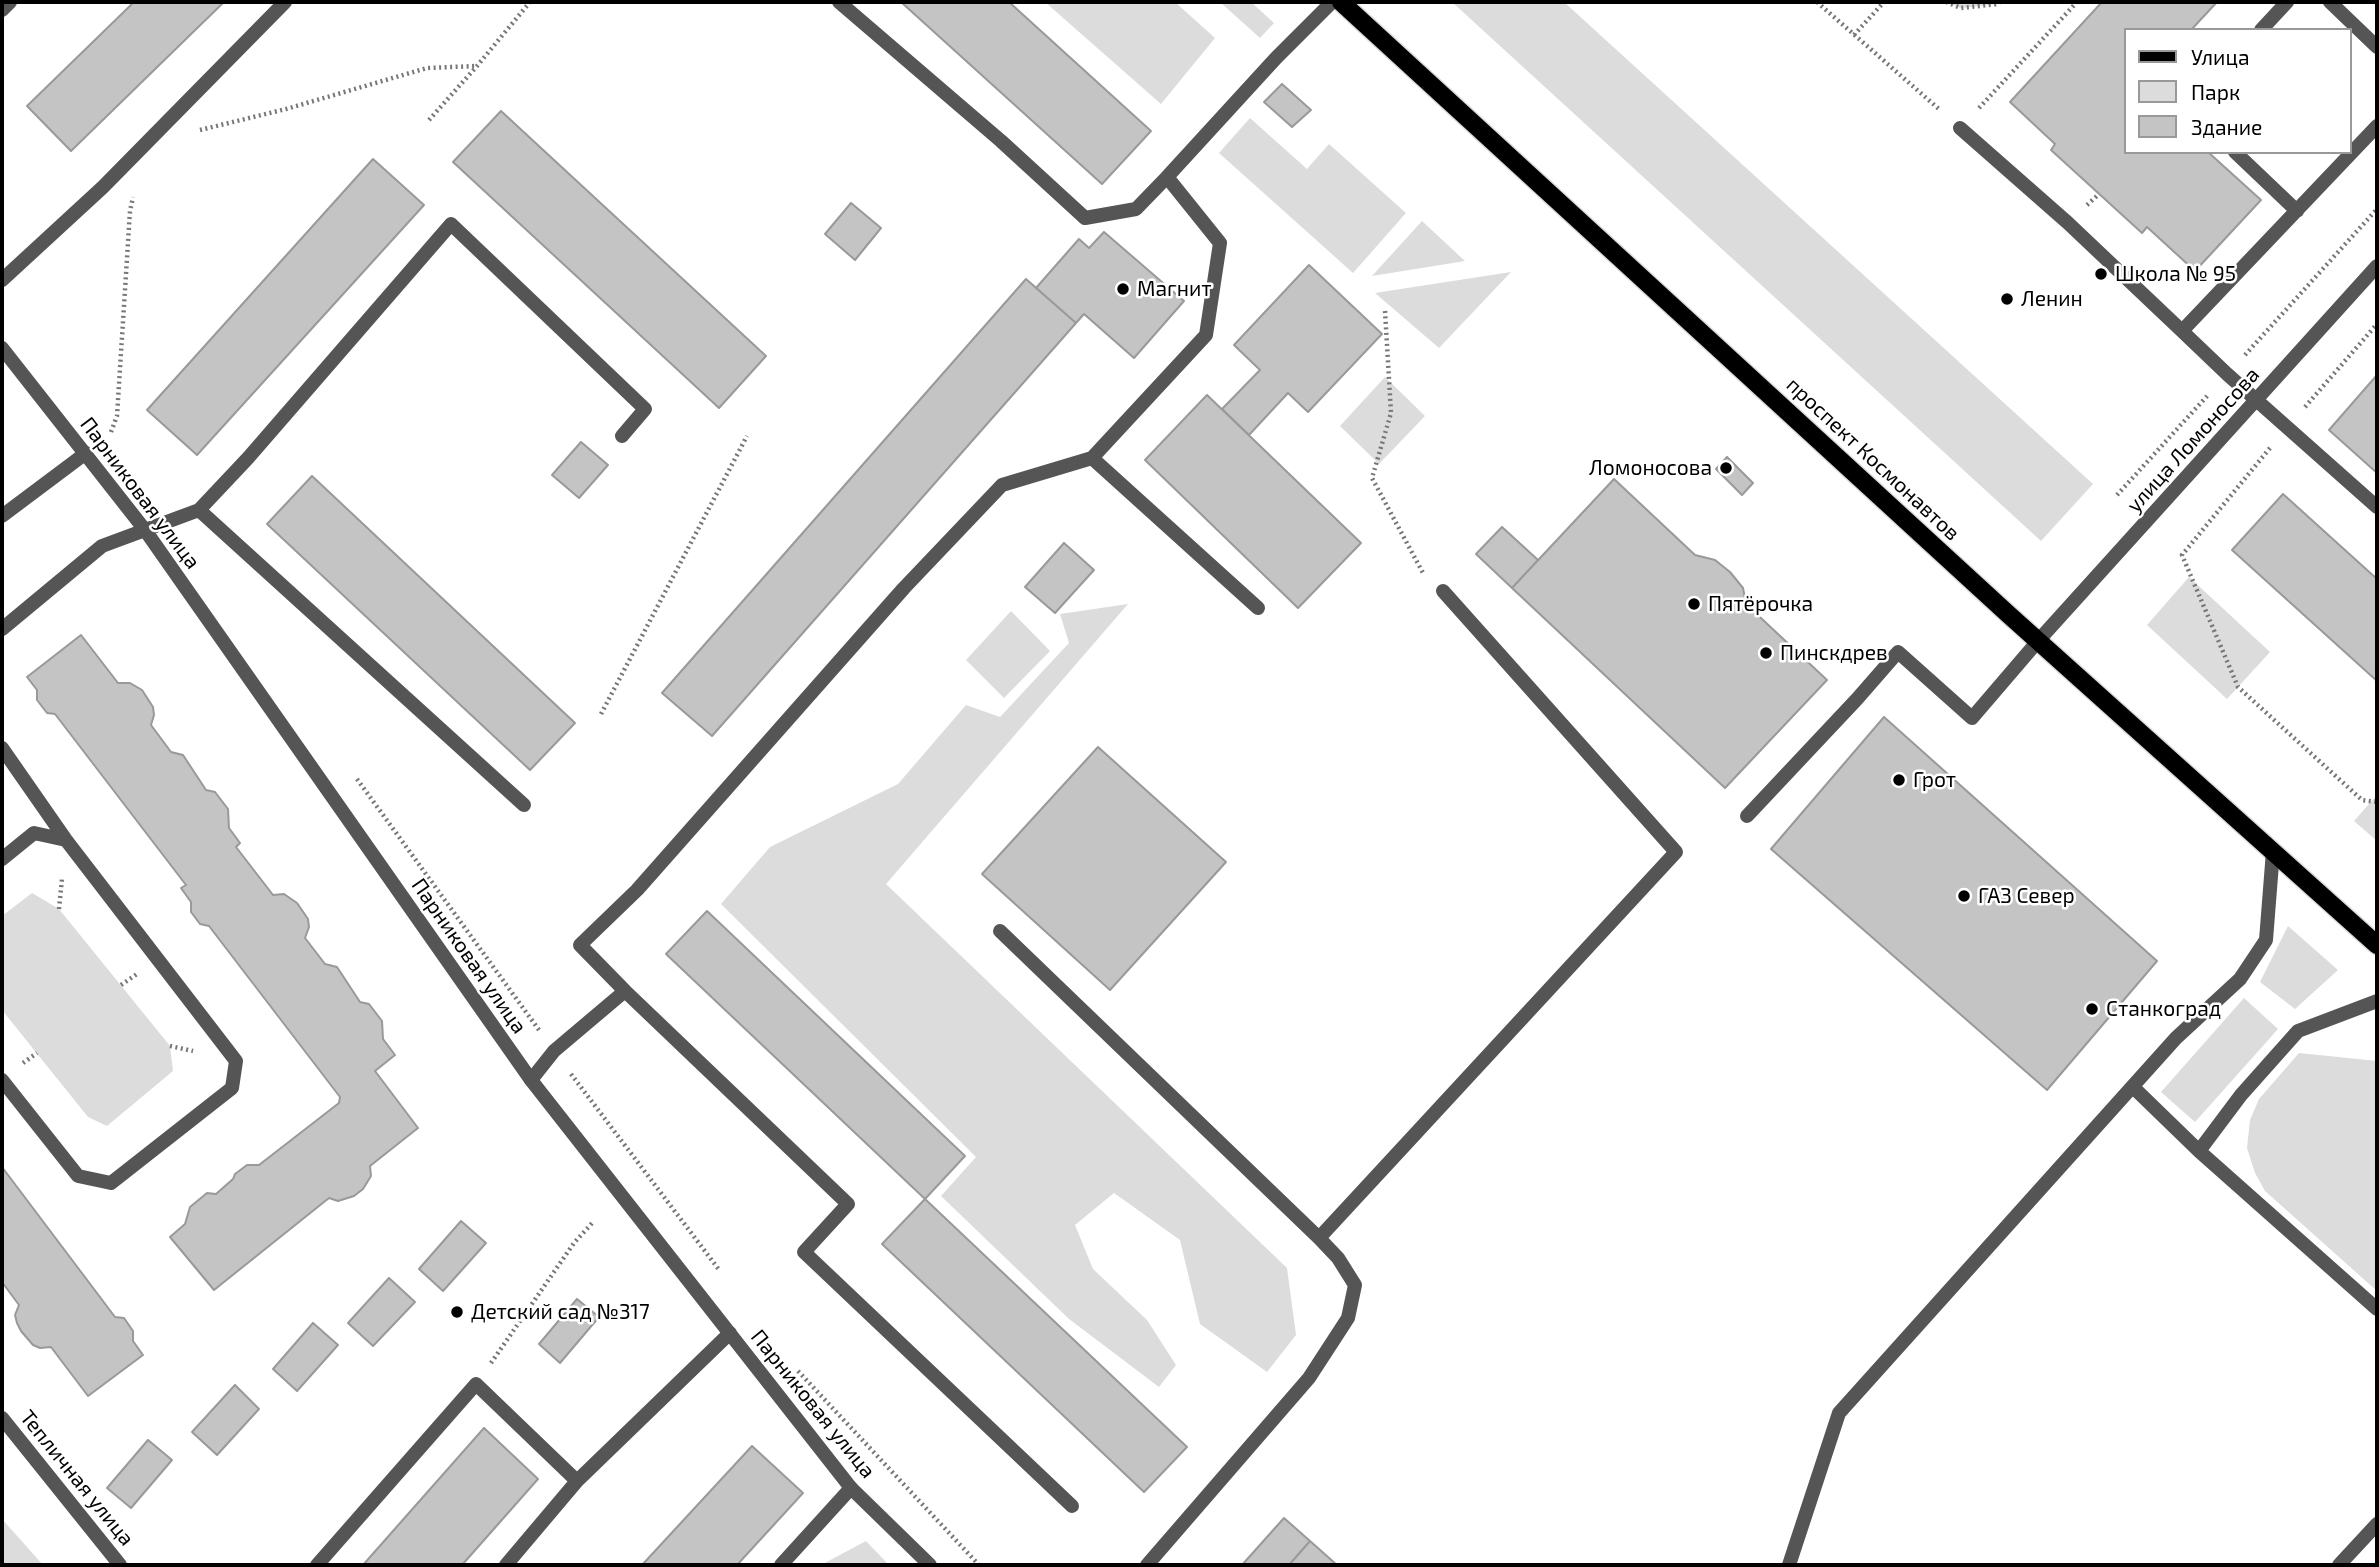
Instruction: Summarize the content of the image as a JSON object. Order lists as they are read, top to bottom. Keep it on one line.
{"streets":{"main road":["проспект Космонавтов"],"street":["улица Ломоносова","Парниковая улица","Тепличная улица"]},"crossings":[["улица Ломоносова","проспект Космонавтов"]],"places":["Школа № 95","Магнит","Ленин","Ломоносова","Пятёрочка","Пинскдрев","Грот","ГАЗ Север","Станкоград","Детский сад №317"],"legend":["Улица","Парк","Здание"]}
